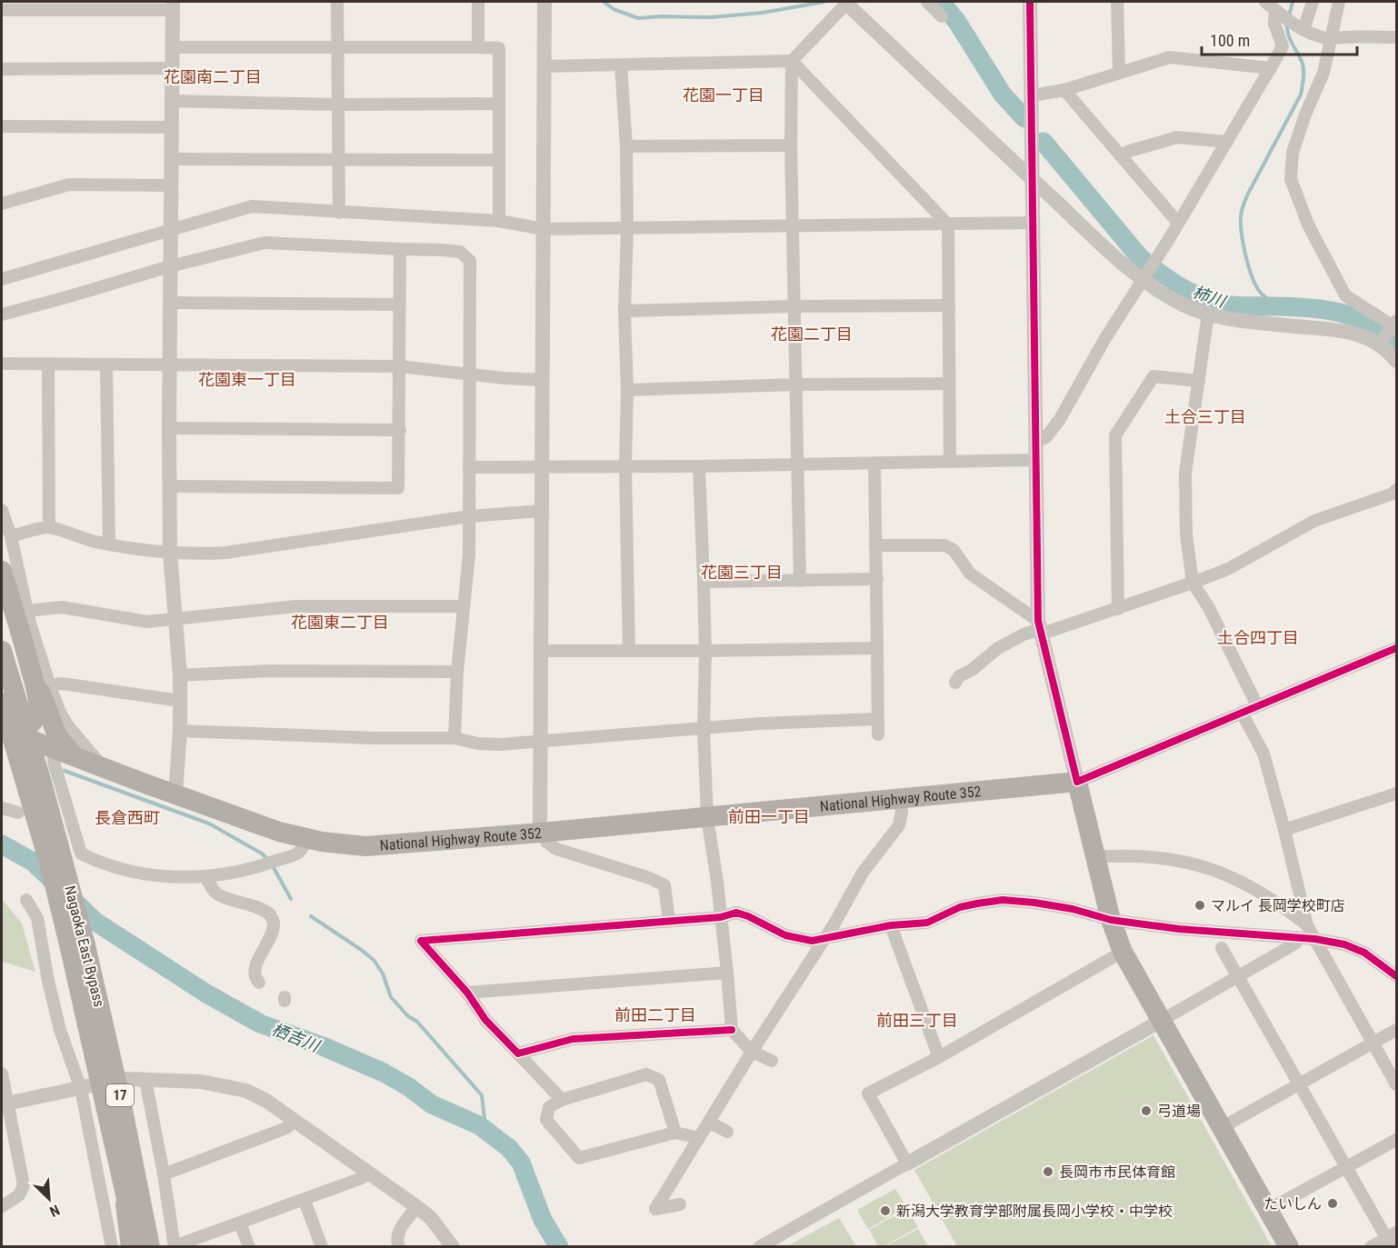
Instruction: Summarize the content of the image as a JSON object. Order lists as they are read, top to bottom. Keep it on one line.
{"streets":{"highway":["National Highway Route 352","Nagaoka East Bypass","17"]},"crossings":[["Nagaoka East Bypass","17"]],"districts":["花園南二丁目","花園一丁目","花園二丁目","花園東一丁目","土合三丁目","花園三丁目","花園東二丁目","土合四丁目","前田一丁目","長倉西町","前田二丁目","前田三丁目"],"water":["柿川","栖吉川"],"places":["マルイ 長岡学校町店","弓道場","長岡市市民体育館","たいしん","新潟大学教育学部附属長岡小学校・中学校"],"scale_bar":"100 m","north":"bottom right"}
